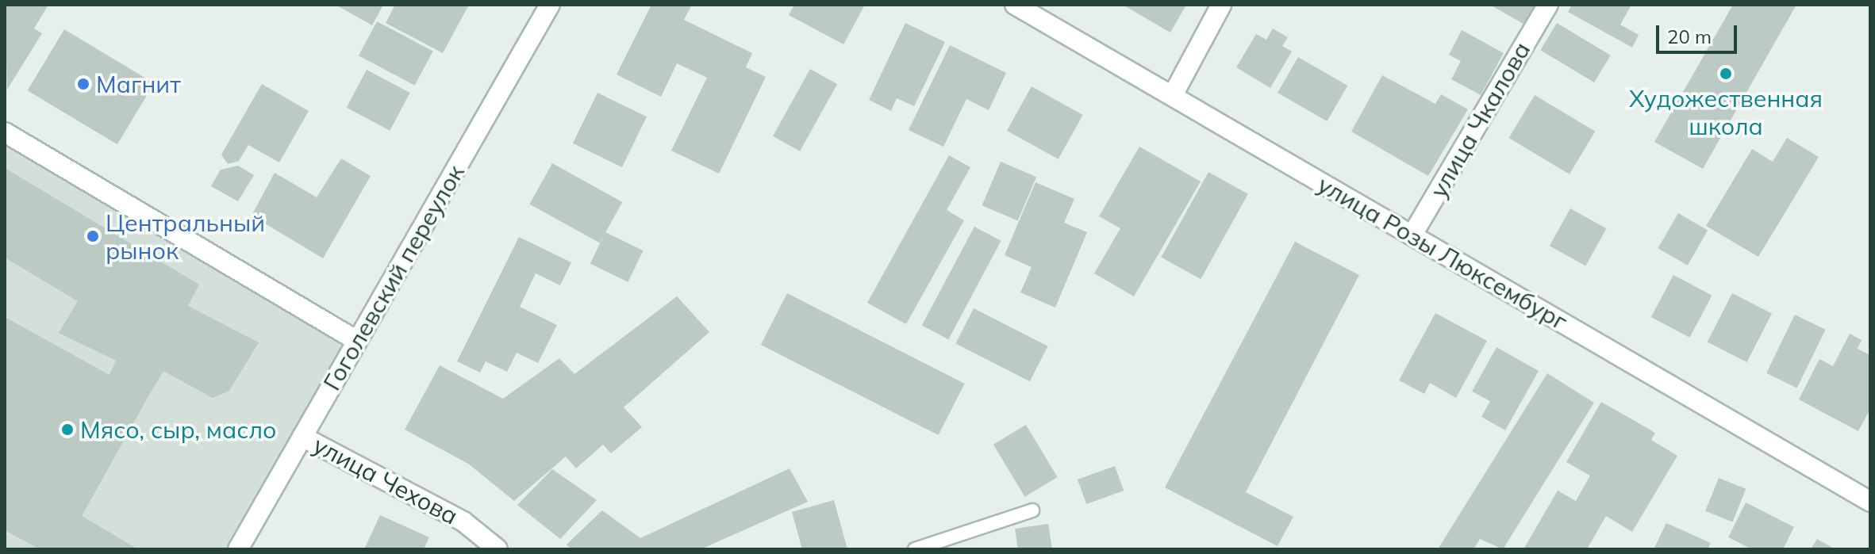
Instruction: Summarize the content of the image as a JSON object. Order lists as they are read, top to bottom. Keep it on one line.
{"streets":{"street":["улица Чкалова","улица Розы Люксембург","Гоголевский переулок","улица Чехова"]},"crossings":[["улица Чкалова","улица Розы Люксембург"],["Гоголевский переулок","улица Чехова"]],"places":["Художественная школа","Магнит","Центральный рынок","Мясо, сыр, масло"],"scale_bar":"20 m"}
